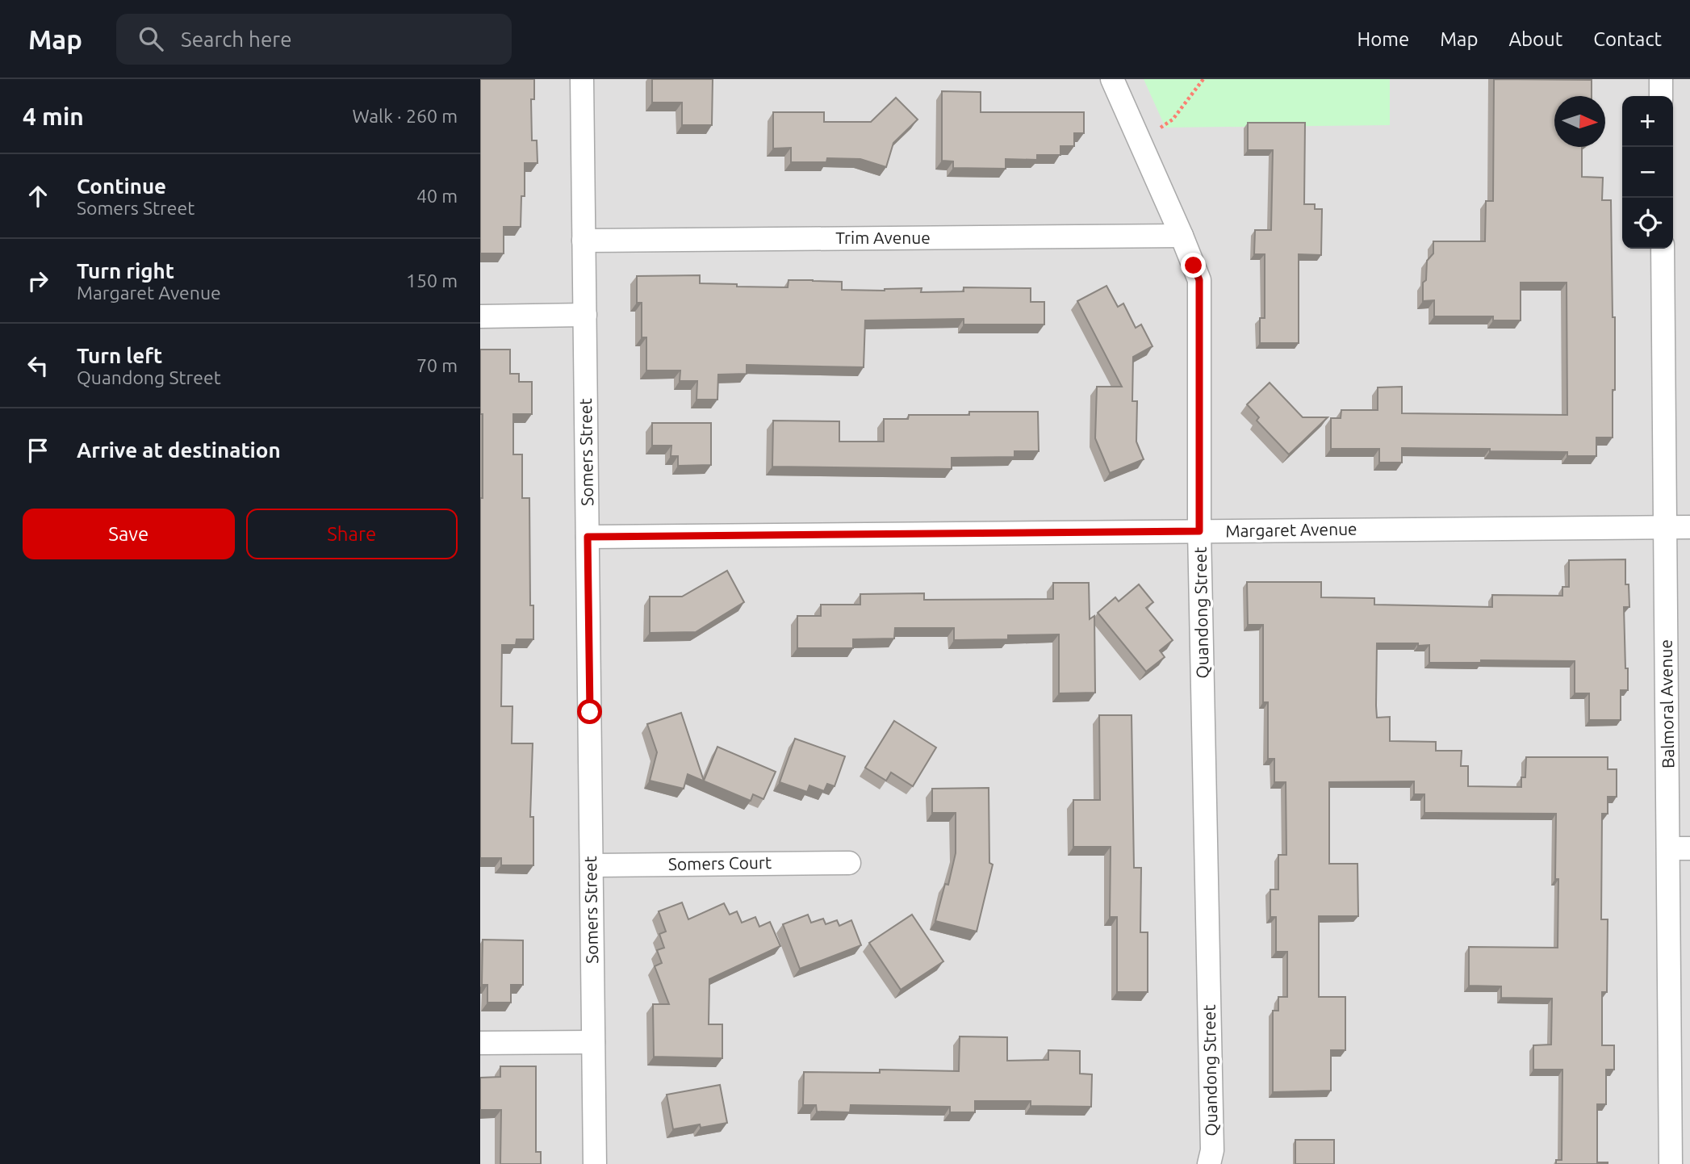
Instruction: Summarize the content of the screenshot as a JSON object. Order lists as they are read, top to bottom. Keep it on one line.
{"streets":{"street":["Trim Avenue","Somers Street","Margaret Avenue","Quandong Street","Balmoral Avenue","Somers Court"]},"crossings":[["Trim Avenue","Somers Street"],["Trim Avenue","Quandong Street"],["Somers Street","Margaret Avenue"],["Somers Street","Somers Court"],["Margaret Avenue","Quandong Street"],["Margaret Avenue","Balmoral Avenue"]],"north":"right","page":{"header":"Map","search":"Search here","nav":["Home","Map","About","Contact"],"heading":["4 min","Walk · 260 m"],"map_buttons":["+","−"],"list":[["Continue","Somers Street","40 m"],["Turn right","Margaret Avenue","150 m"],["Turn left","Quandong Street","70 m"],"Arrive at destination"],"buttons":["Save","Share"]}}
